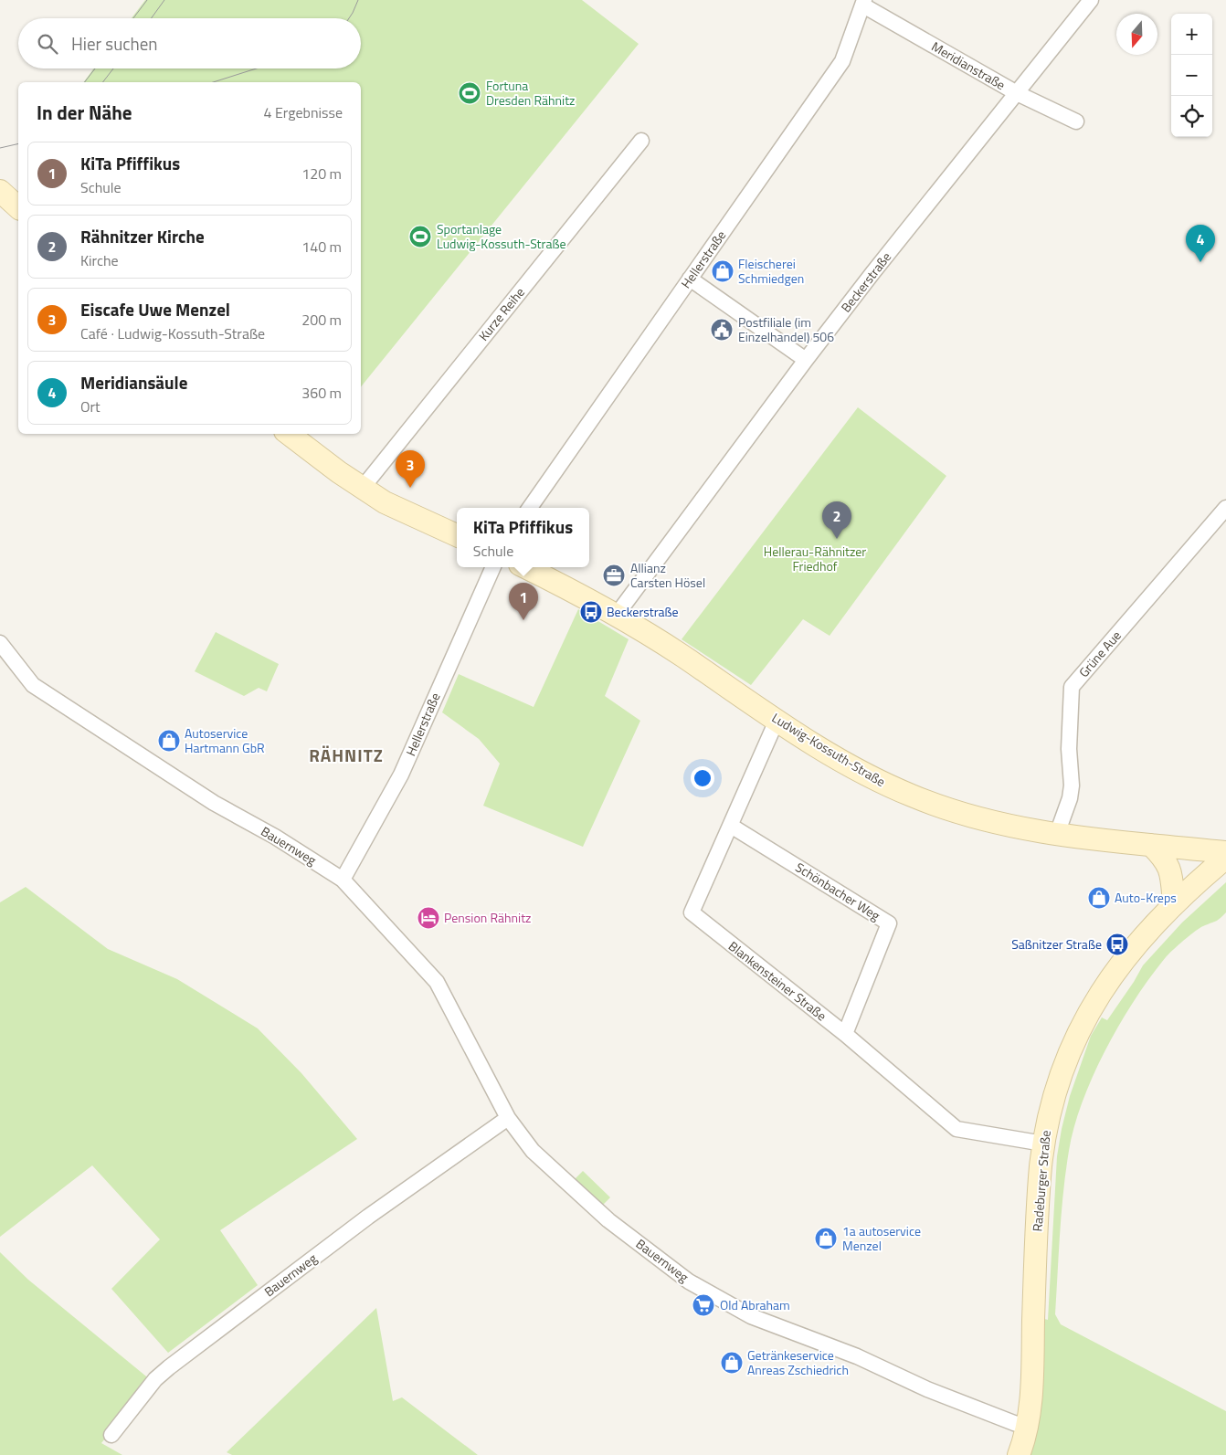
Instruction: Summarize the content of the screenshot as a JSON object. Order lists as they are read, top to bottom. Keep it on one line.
{"streets":{"street":["Meridianstraße","Hellerstraße","Beckerstraße","Kurze Reihe","Grüne Aue","Ludwig-Kossuth-Straße","Bauernweg","Schönbacher Weg","Blankensteiner Straße","Radeburger Straße"]},"crossings":[["Meridianstraße","Hellerstraße"],["Meridianstraße","Beckerstraße"],["Hellerstraße","Bauernweg"],["Beckerstraße","Ludwig-Kossuth-Straße"],["Grüne Aue","Ludwig-Kossuth-Straße"],["Ludwig-Kossuth-Straße","Blankensteiner Straße"],["Bauernweg","Radeburger Straße"],["Schönbacher Weg","Blankensteiner Straße"],["Blankensteiner Straße","Radeburger Straße"]],"districts":["RÄHNITZ"],"parks":["Hellerau-Rähnitzer Friedhof"],"places":{"sports":["Fortuna Dresden Rähnitz","Sportanlage Ludwig-Kossuth-Straße"],"shop":["Fleischerei Schmiedgen","Autoservice Hartmann GbR","Auto-Kreps","1a autoservice Menzel","Getränkeservice Anreas Zschiedrich"],"public building":["Postfiliale (im Einzelhandel) 506"],"office":["Allianz Carsten Hösel"],"bus stop":["Beckerstraße","Saßnitzer Straße"],"hotel":["Pension Rähnitz"],"supermarket":["Old Abraham"]},"north":"bottom","page":{"map_buttons":["+","−"],"search":"Hier suchen","heading":["In der Nähe","4 Ergebnisse"],"list":[{"mark":"1","name":"KiTa Pfiffikus","note":"Schule","value":"120 m"},{"mark":"2","name":"Rähnitzer Kirche","note":"Kirche","value":"140 m"},{"mark":"3","name":"Eiscafe Uwe Menzel","note":"Café · Ludwig-Kossuth-Straße","value":"200 m"},{"mark":"4","name":"Meridiansäule","note":"Ort","value":"360 m"}],"pins":["4","3","2","1"],"popup":["KiTa Pfiffikus","Schule"]}}
